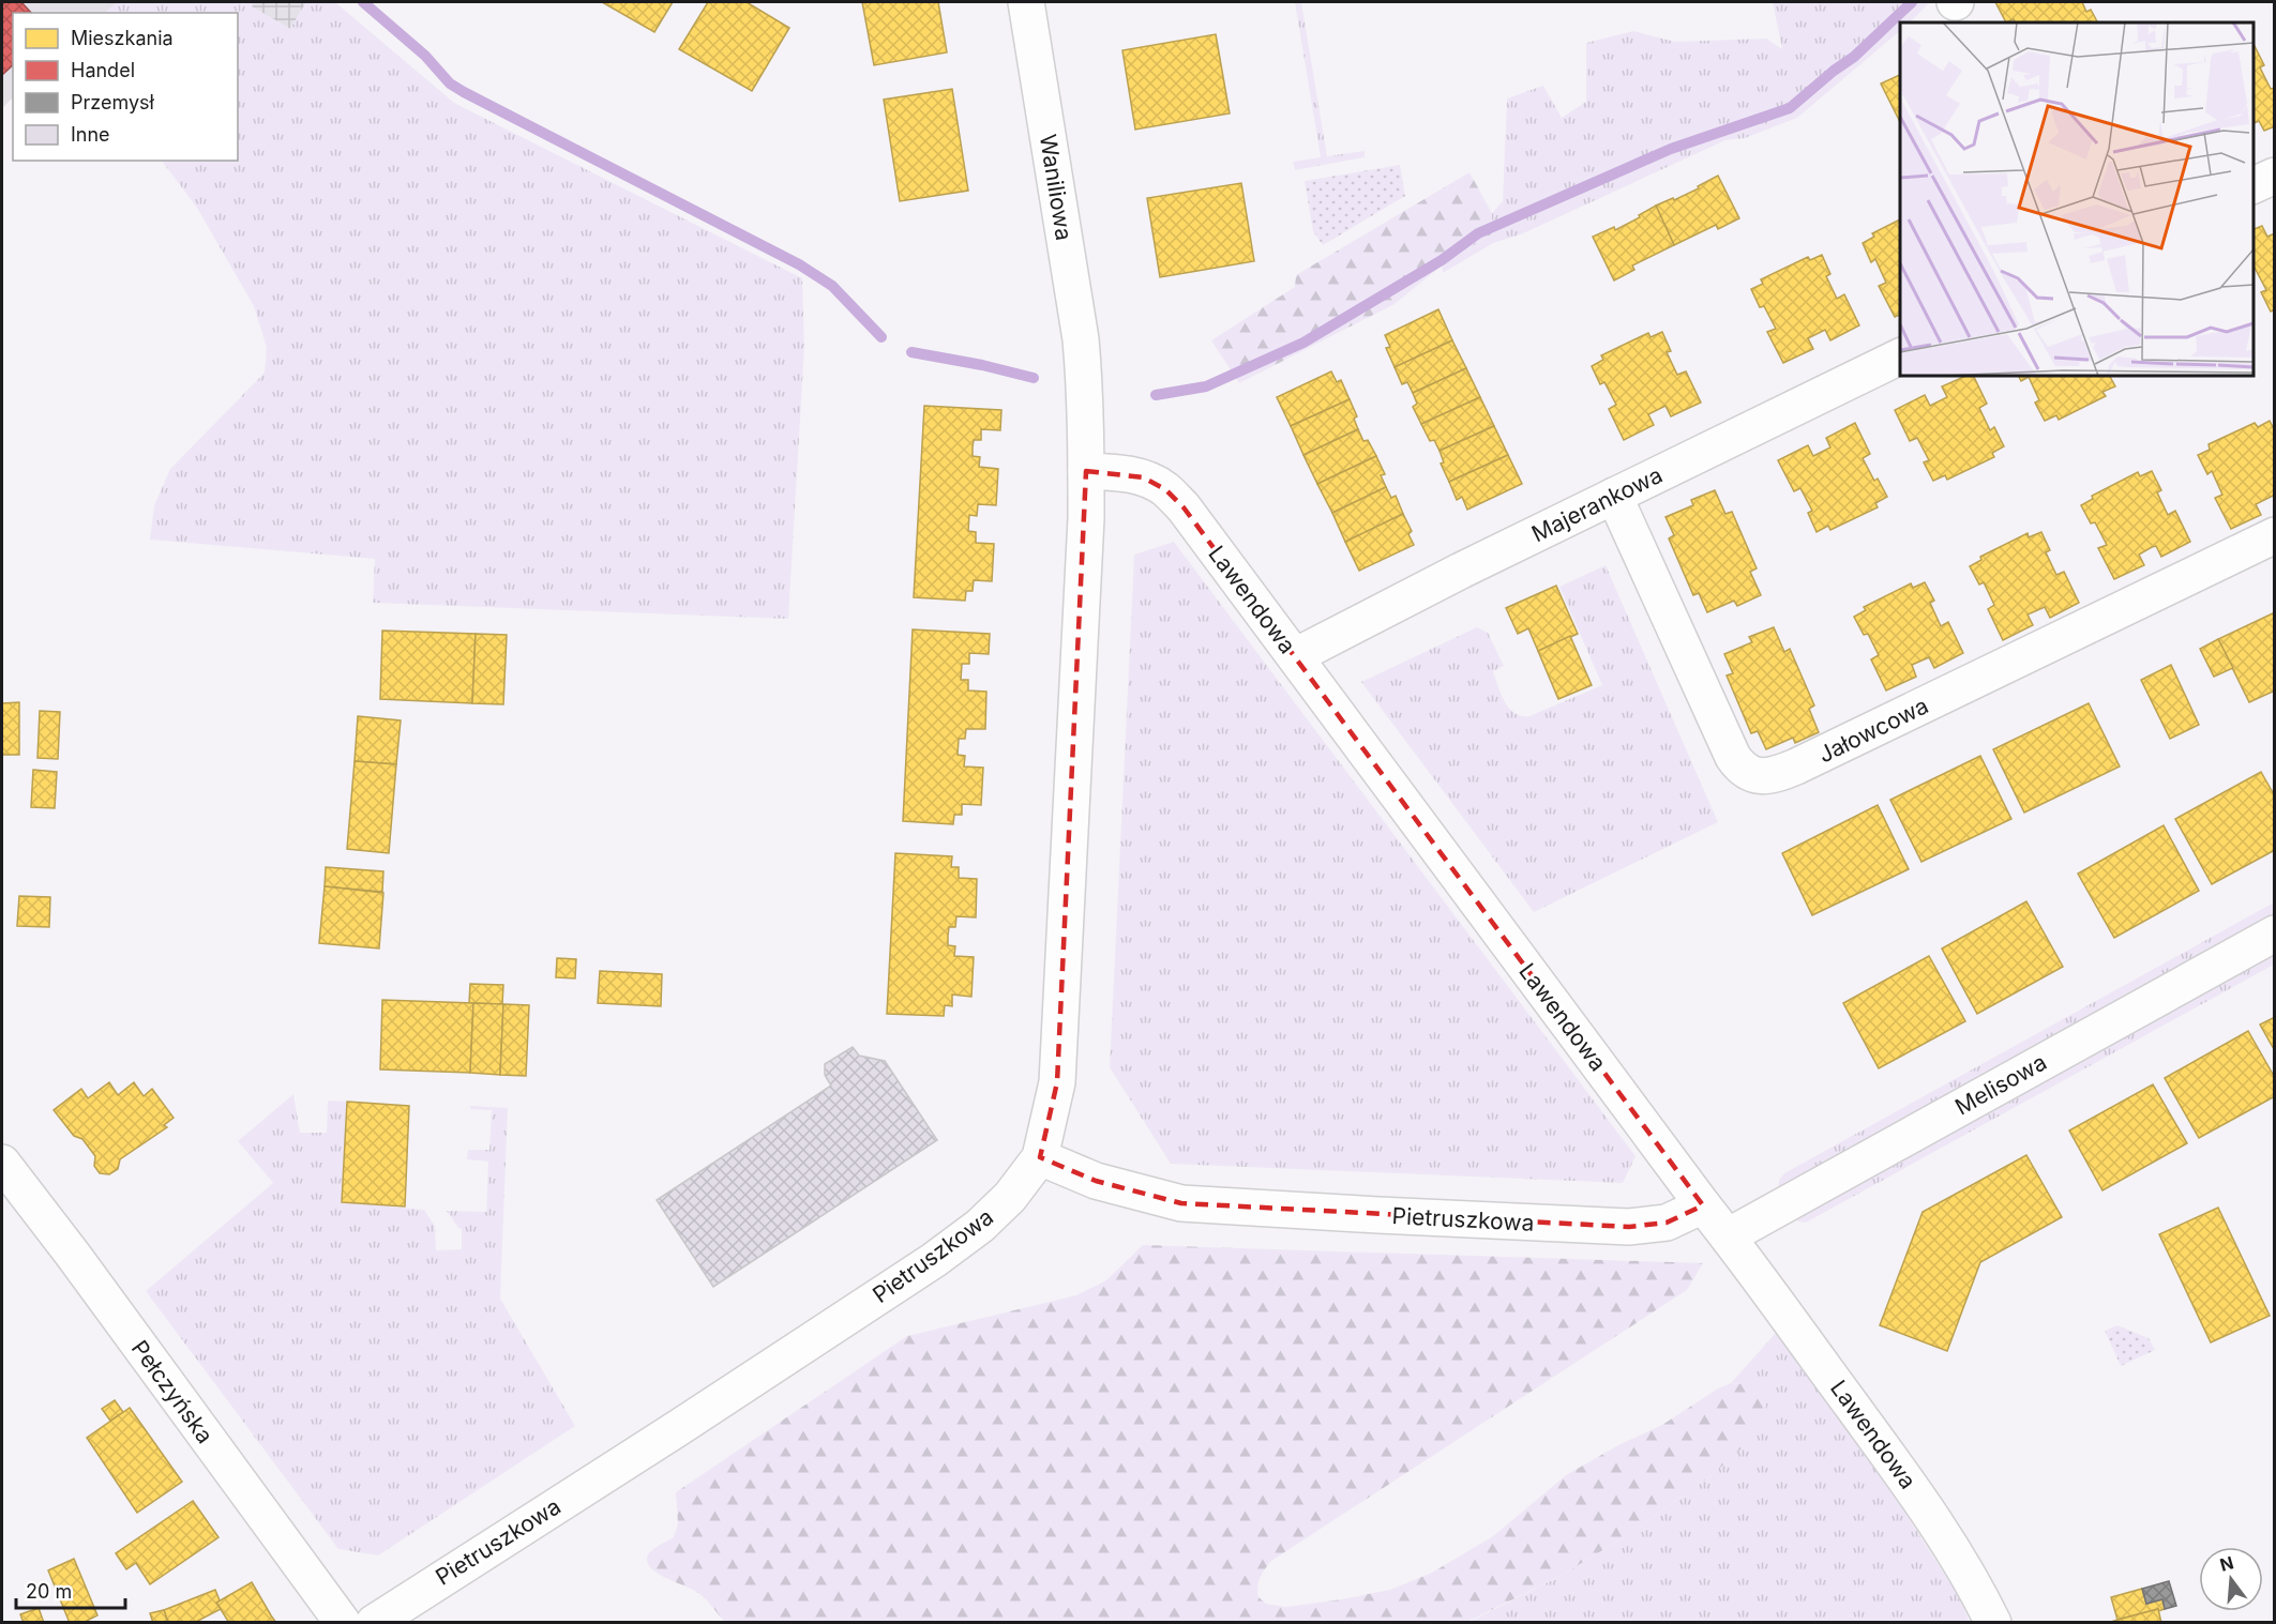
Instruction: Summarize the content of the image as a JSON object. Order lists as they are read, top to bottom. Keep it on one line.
{"streets":{"street":["Waniliowa","Majerankowa","Lawendowa","Jałowcowa","Melisowa","Pietruszkowa","Pełczyńska"]},"crossings":[["Waniliowa","Lawendowa"],["Waniliowa","Pietruszkowa"],["Majerankowa","Lawendowa"],["Majerankowa","Jałowcowa"],["Lawendowa","Melisowa"],["Lawendowa","Pietruszkowa"]],"legend":["Mieszkania","Handel","Przemysł","Inne"],"scale_bar":"20 m","north":"top"}
